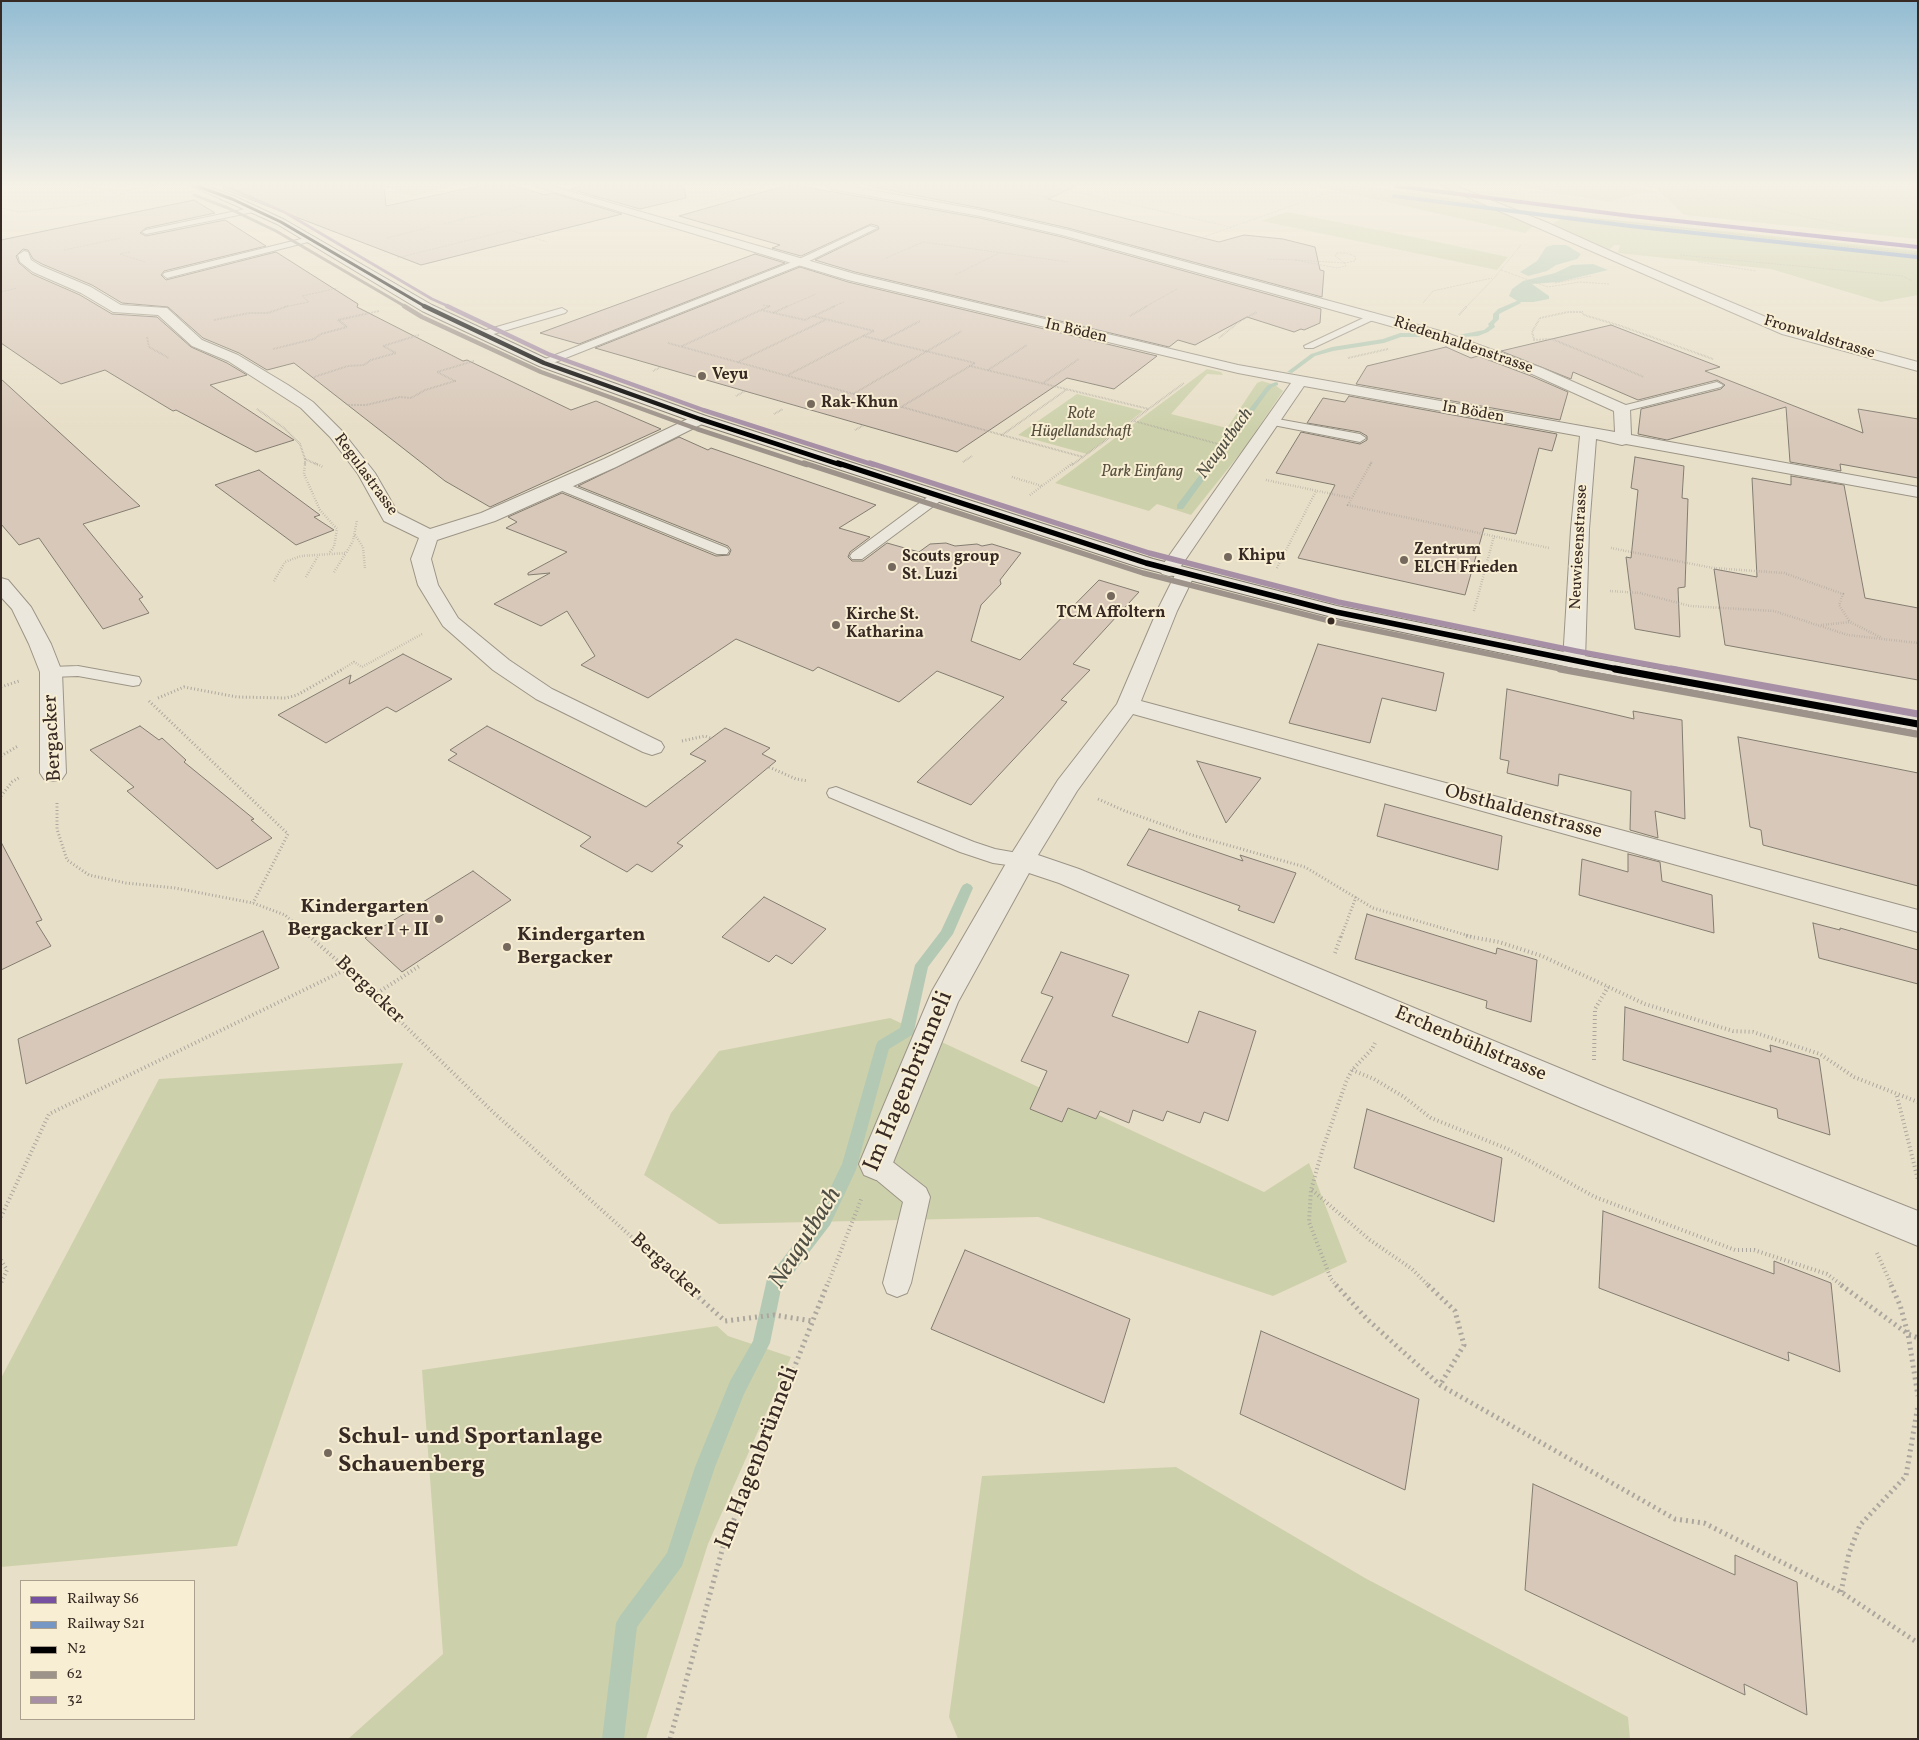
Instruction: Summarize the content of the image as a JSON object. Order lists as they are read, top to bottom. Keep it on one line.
{"streets":{"street":["In Böden","Fronwaldstrasse","Riedenhaldenstrasse","Regulastrasse","Neuwiesenstrasse","Bergacker","Obsthaldenstrasse","Erchenbühlstrasse","Im Hagenbrünneli"]},"crossings":[["In Böden","Neuwiesenstrasse"],["In Böden","Im Hagenbrünneli"],["Bergacker","Im Hagenbrünneli"],["Obsthaldenstrasse","Im Hagenbrünneli"],["Erchenbühlstrasse","Im Hagenbrünneli"]],"water":["Neugutbach"],"parks":["Rote Hügellandschaft","Park Einfang"],"places":["Veyu","Rak-Khun","Khipu","Zentrum ELCH Frieden","Scouts group St. Luzi","TCM Affoltern","Kirche St. Katharina","Kindergarten Bergacker I + II","Kindergarten Bergacker","Schul- und Sportanlage Schauenberg"],"lines":["transit line N2","transit line 62","transit line 32"],"legend":["Railway S6","Railway S21","N2","62","32"]}
